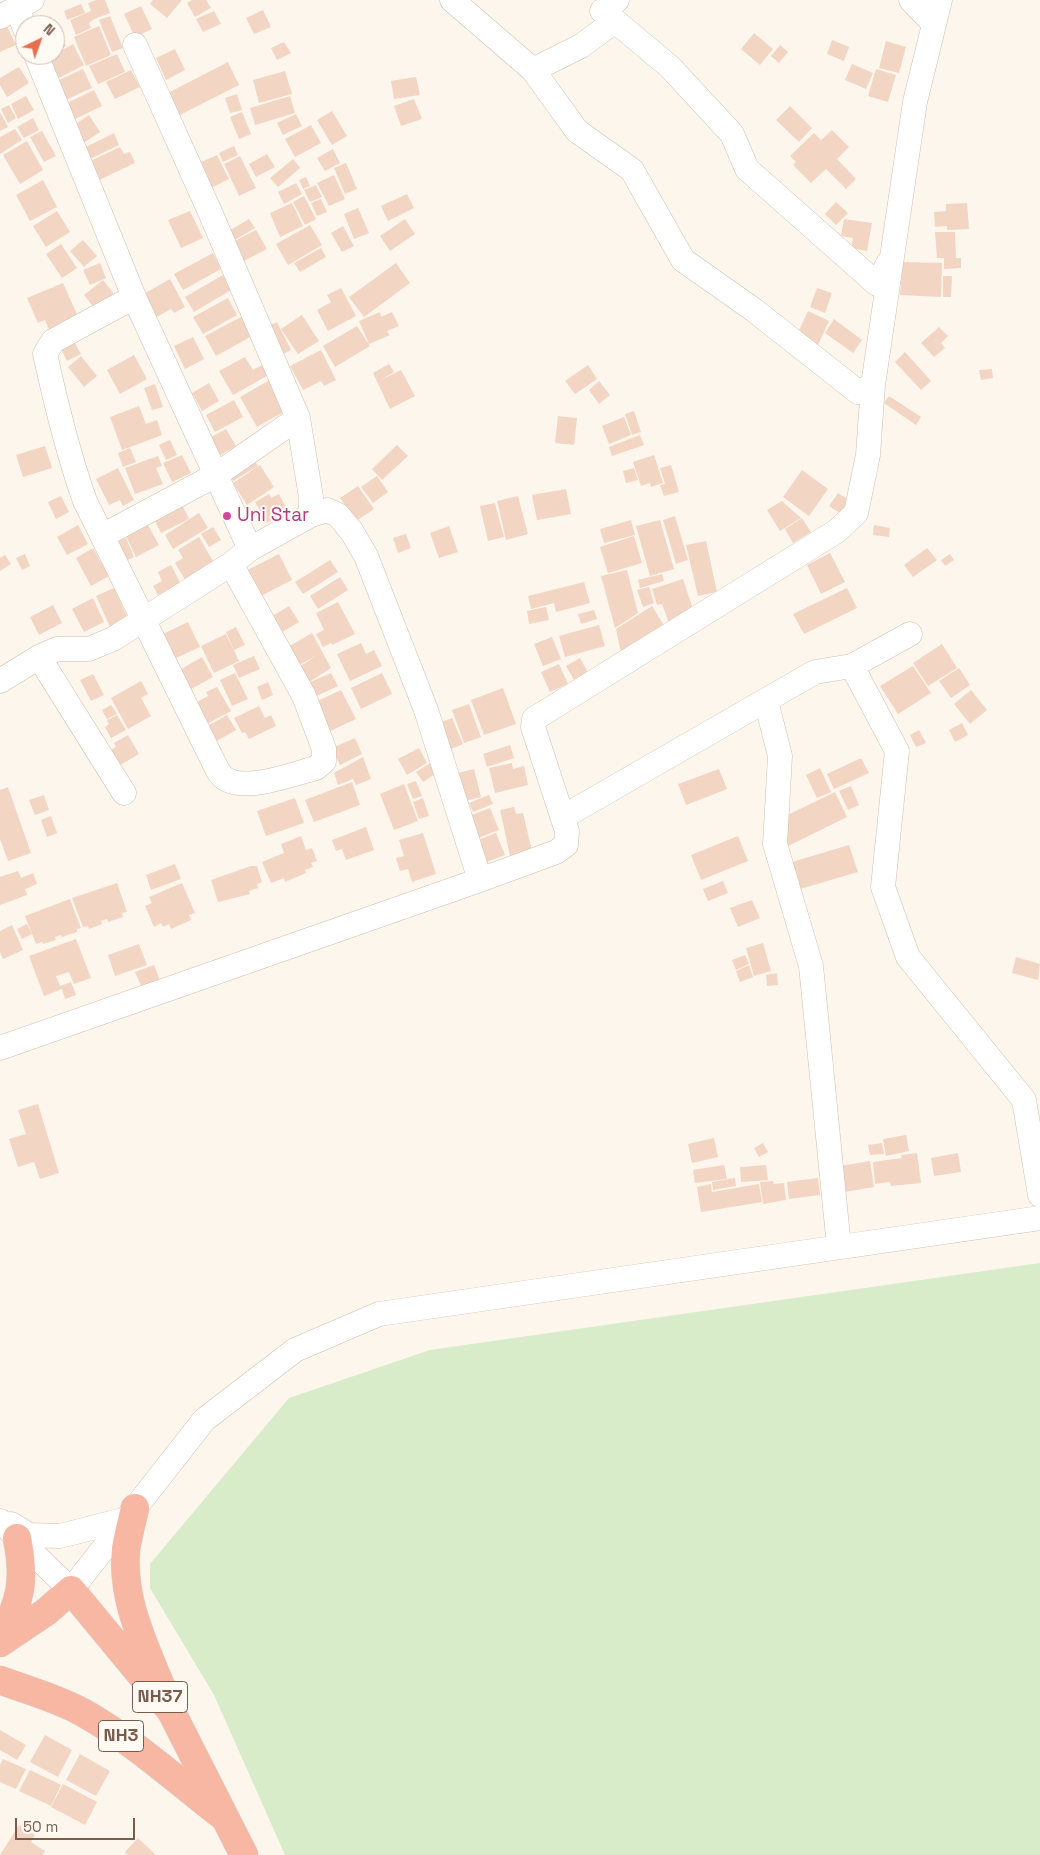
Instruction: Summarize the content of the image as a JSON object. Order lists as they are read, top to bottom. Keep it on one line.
{"streets":{"highway":["NH37","NH3"]},"crossings":[["NH37","NH3"]],"places":["Uni Star"],"scale_bar":"50 m","north":"top right"}
